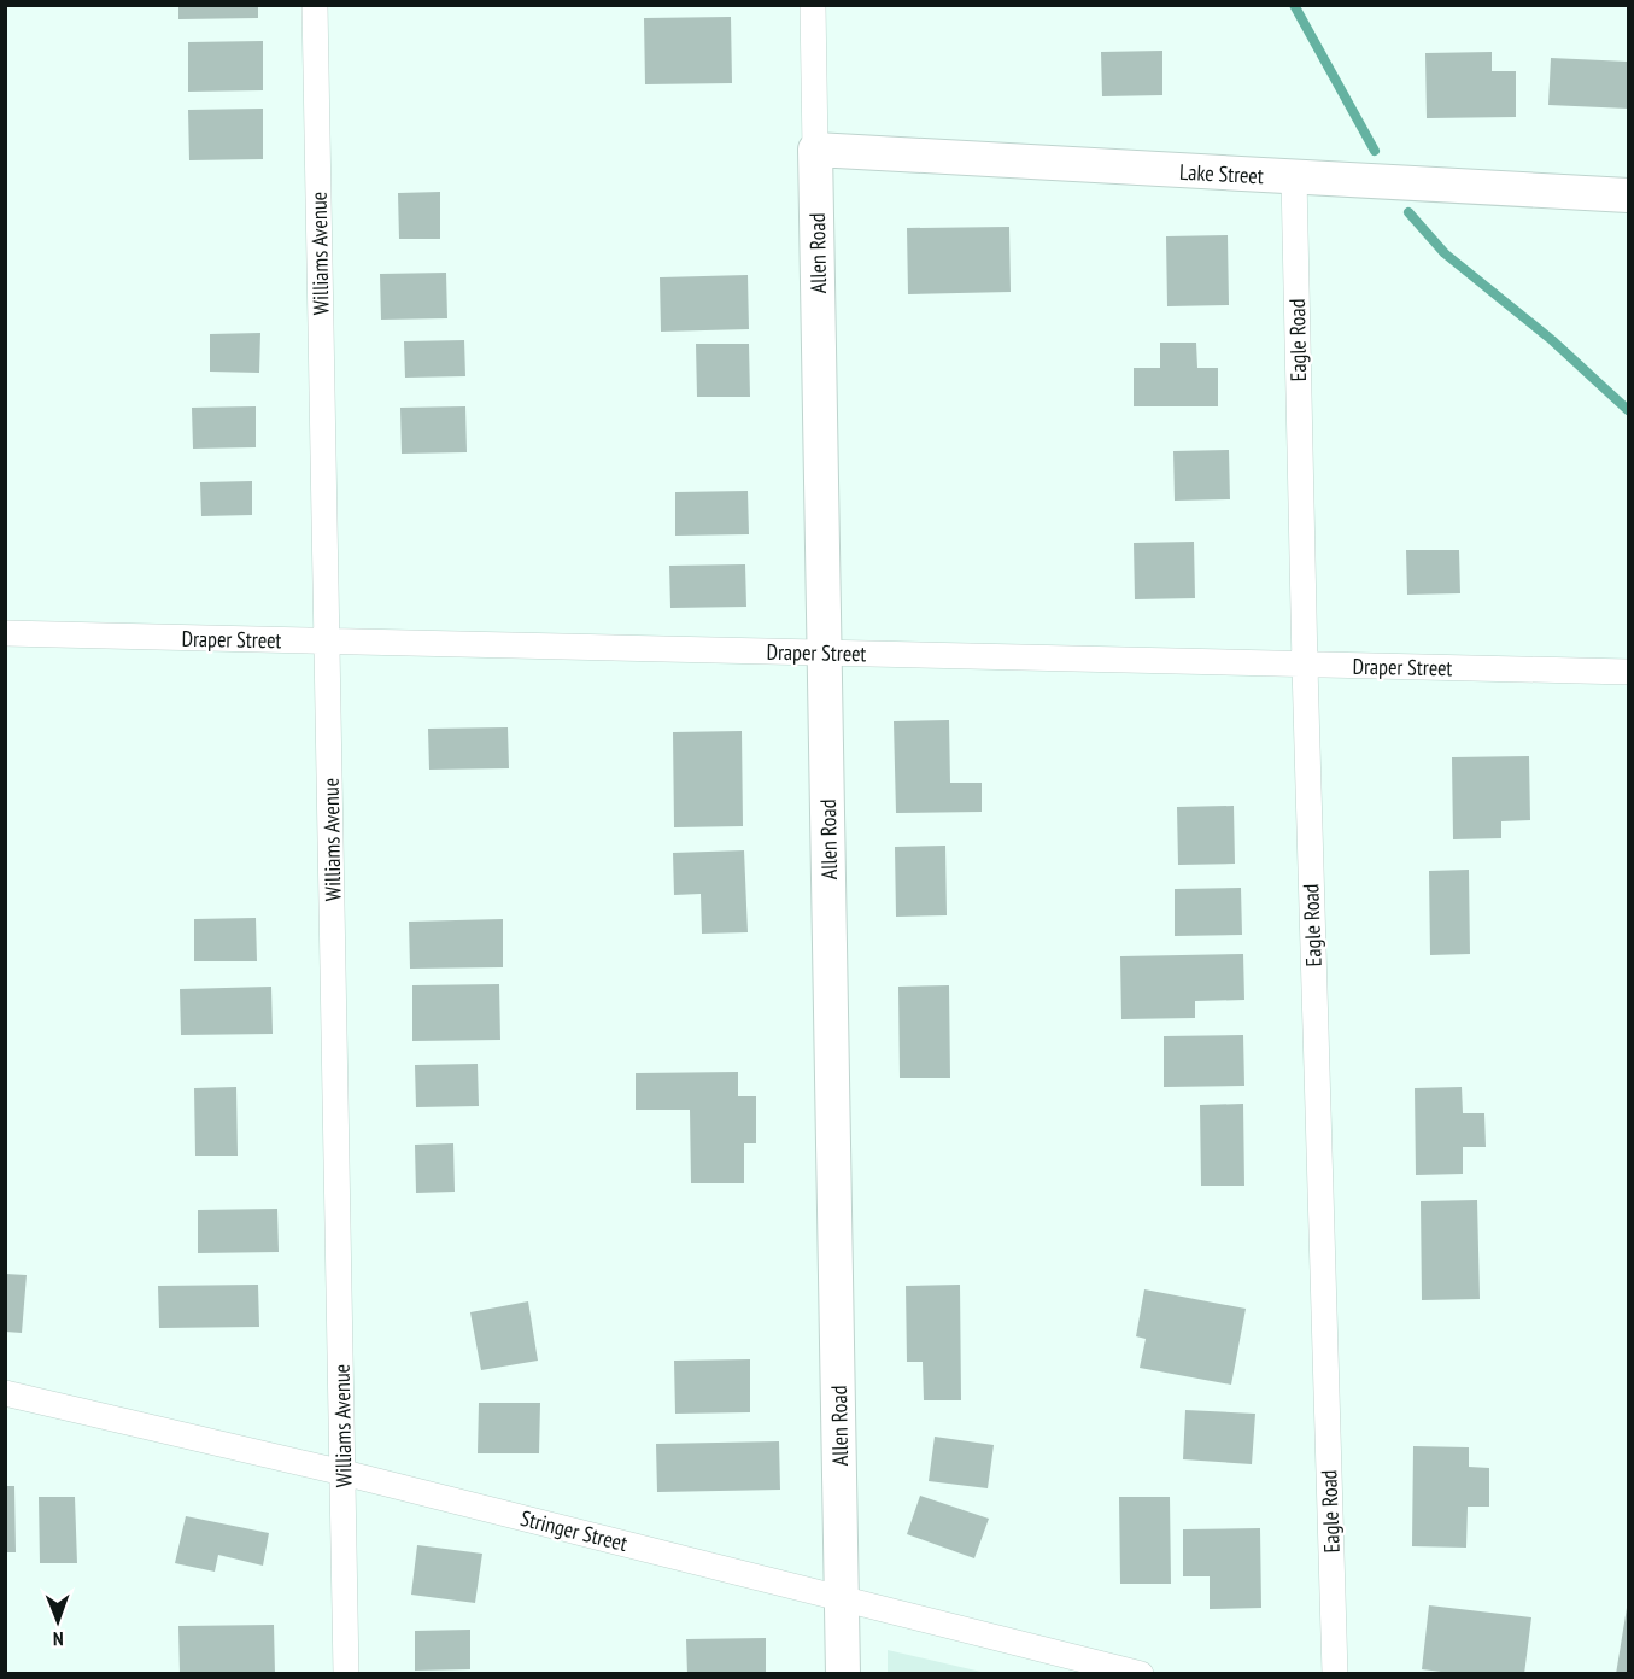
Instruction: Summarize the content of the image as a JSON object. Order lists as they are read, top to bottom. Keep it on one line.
{"streets":{"street":["Lake Street","Williams Avenue","Allen Road","Eagle Road","Draper Street","Stringer Street"]},"crossings":[["Lake Street","Allen Road"],["Lake Street","Eagle Road"],["Williams Avenue","Draper Street"],["Williams Avenue","Stringer Street"],["Allen Road","Draper Street"],["Allen Road","Stringer Street"],["Eagle Road","Draper Street"]],"north":"bottom"}
